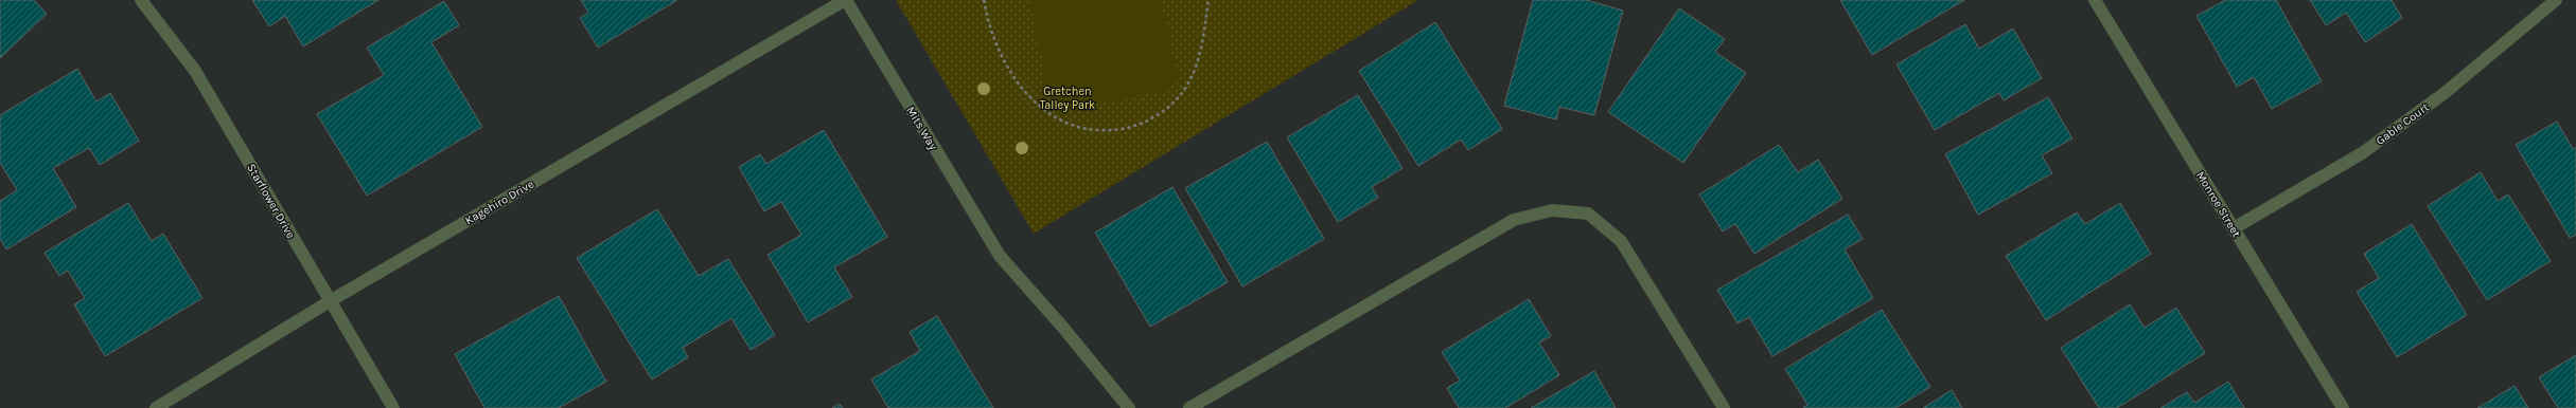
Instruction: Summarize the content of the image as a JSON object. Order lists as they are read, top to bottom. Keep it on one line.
{"streets":{"street":["Gable Court","Mits Way","Starflower Drive","Kagehiro Drive","Monroe Street"]},"crossings":[["Gable Court","Monroe Street"],["Mits Way","Kagehiro Drive"],["Starflower Drive","Kagehiro Drive"]],"parks":["Gretchen Talley Park"]}
